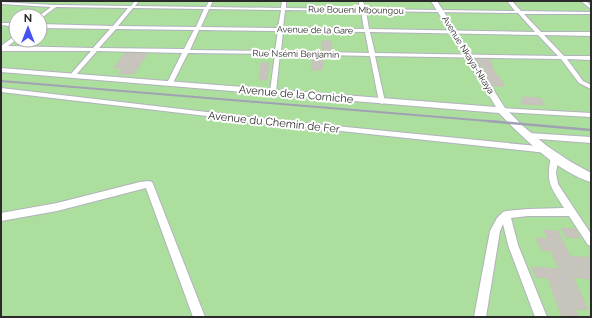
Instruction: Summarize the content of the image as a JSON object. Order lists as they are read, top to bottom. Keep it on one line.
{"streets":{"street":["Rue Boueni Mboungou","Avenue de la Gare","Rue Nsémi Benjamin","Avenue Nkaya-Nkaya","Avenue de la Corniche","Avenue du Chemin de Fer"]},"crossings":[["Rue Boueni Mboungou","Avenue Nkaya-Nkaya"],["Avenue de la Gare","Avenue Nkaya-Nkaya"],["Rue Nsémi Benjamin","Avenue Nkaya-Nkaya"],["Avenue Nkaya-Nkaya","Avenue de la Corniche"],["Avenue Nkaya-Nkaya","Avenue du Chemin de Fer"]],"north":"top"}
